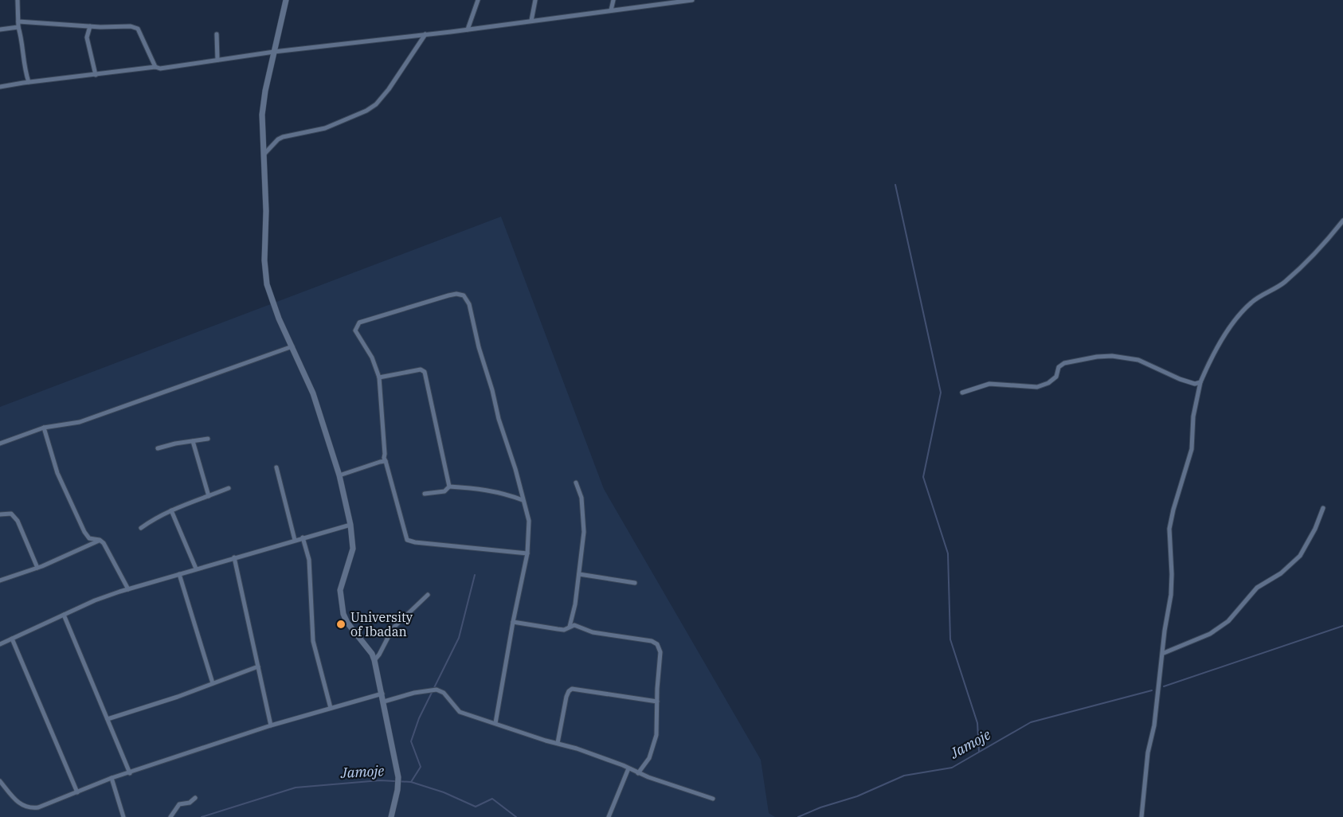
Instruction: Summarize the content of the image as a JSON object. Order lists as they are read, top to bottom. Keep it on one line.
{"water":["Jamoje"],"places":["University of Ibadan"]}
